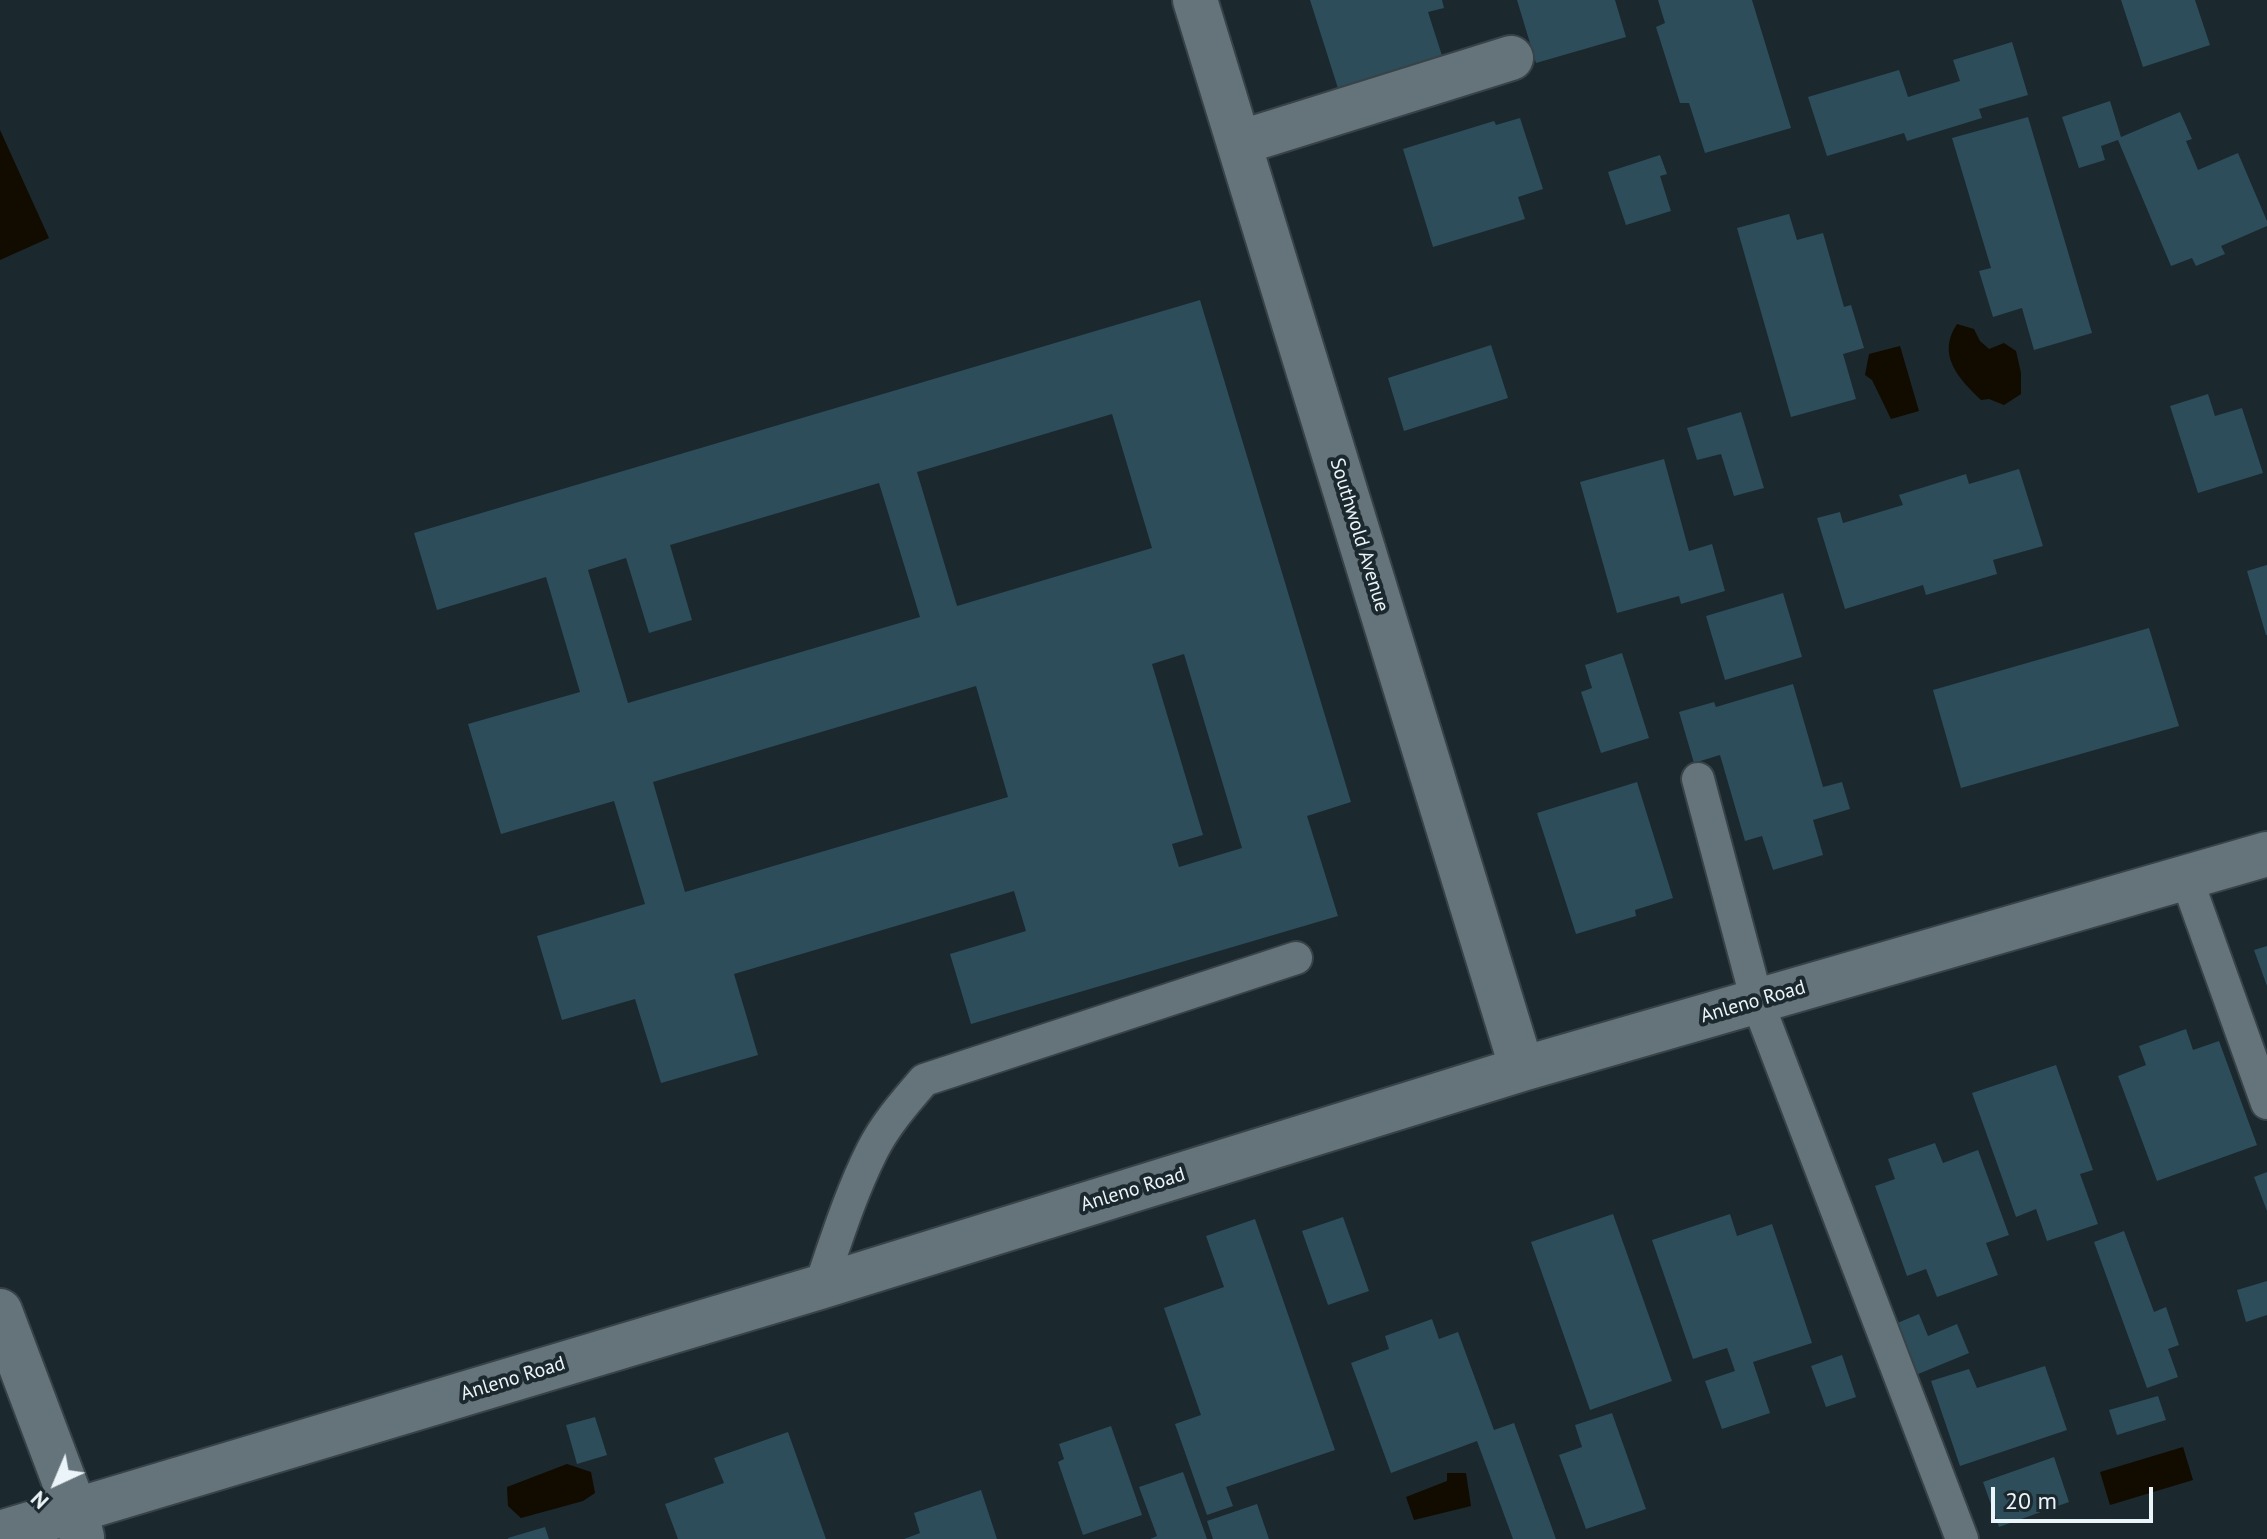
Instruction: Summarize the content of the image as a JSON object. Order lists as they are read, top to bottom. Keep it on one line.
{"streets":{"street":["Southwold Avenue","Anleno Road"]},"crossings":[["Southwold Avenue","Anleno Road"]],"scale_bar":"20 m","north":"bottom left"}
